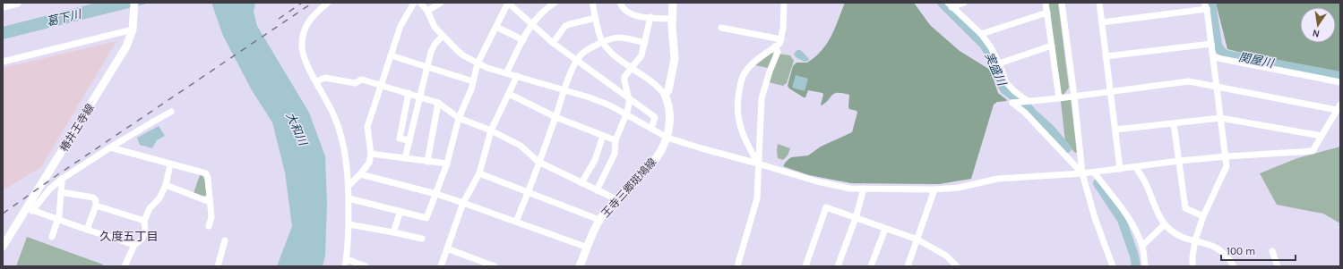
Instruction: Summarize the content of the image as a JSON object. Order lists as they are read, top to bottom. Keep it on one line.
{"streets":{"main road":["椿井王寺線","王寺三郷斑鳩線"]},"districts":["久度五丁目"],"water":["葛下川","関屋川","実盛川","大和川"],"scale_bar":"100 m","north":"bottom"}
